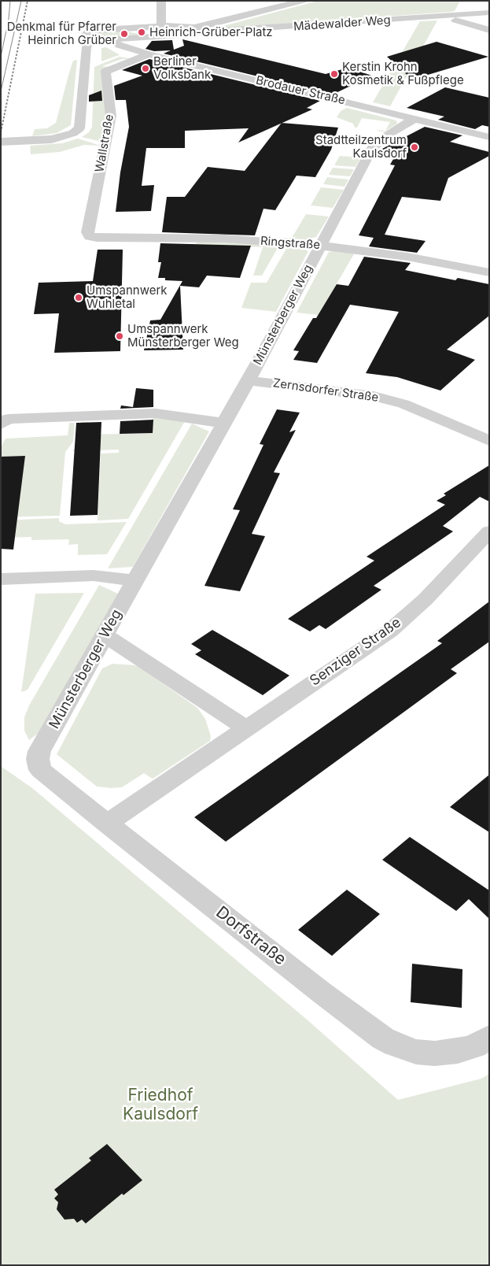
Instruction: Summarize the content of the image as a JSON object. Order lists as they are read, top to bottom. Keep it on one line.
{"streets":{"street":["Mädewalder Weg","Brodauer Straße","Wallstraße","Ringstraße","Münsterberger Weg","Zernsdorfer Straße","Senziger Straße","Dorfstraße"]},"crossings":[["Brodauer Straße","Wallstraße"],["Brodauer Straße","Münsterberger Weg"],["Wallstraße","Ringstraße"],["Ringstraße","Münsterberger Weg"],["Münsterberger Weg","Zernsdorfer Straße"],["Münsterberger Weg","Dorfstraße"],["Senziger Straße","Dorfstraße"]],"parks":["Friedhof Kaulsdorf"],"places":["Heinrich-Grüber-Platz","Denkmal für Pfarrer Heinrich Grüber","Berliner Volksbank","Kerstin Krohn Kosmetik & Fußpflege","Stadtteilzentrum Kaulsdorf","Umspannwerk Wuhletal","Umspannwerk Münsterberger Weg"]}
